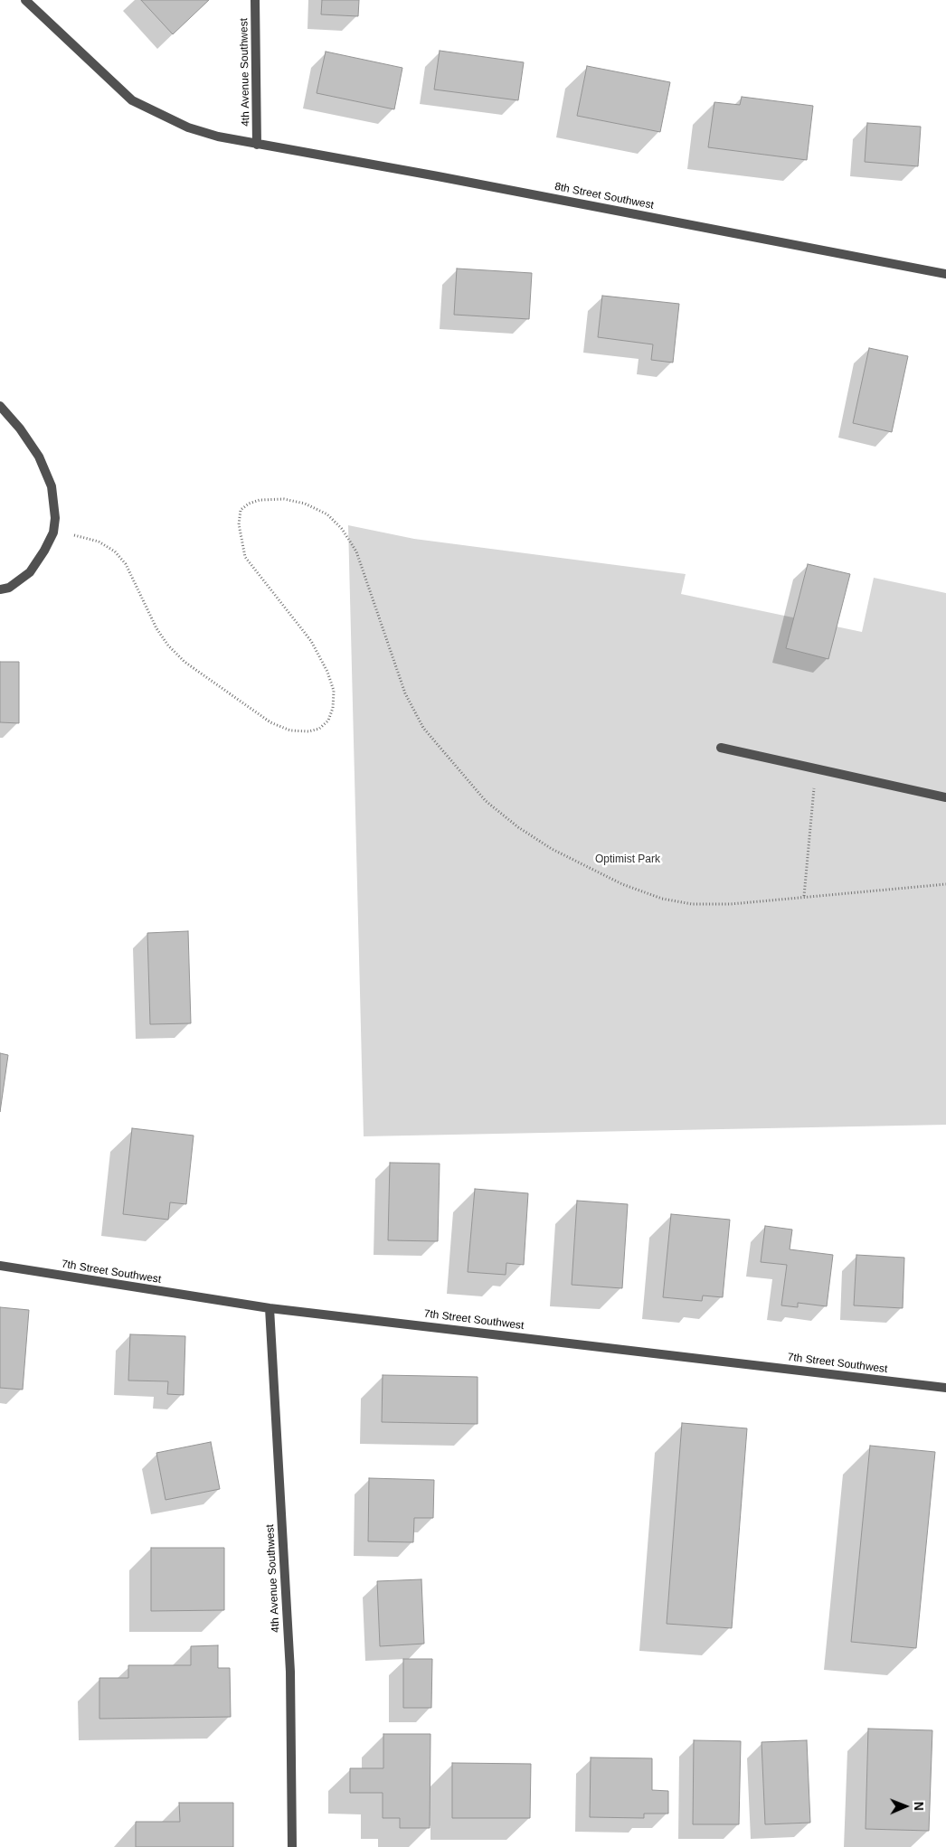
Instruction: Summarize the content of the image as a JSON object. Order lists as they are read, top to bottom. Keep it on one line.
{"streets":{"street":["4th Avenue Southwest","8th Street Southwest","7th Street Southwest"]},"crossings":[["4th Avenue Southwest","8th Street Southwest"],["4th Avenue Southwest","7th Street Southwest"]],"parks":["Optimist Park"],"north":"right"}
